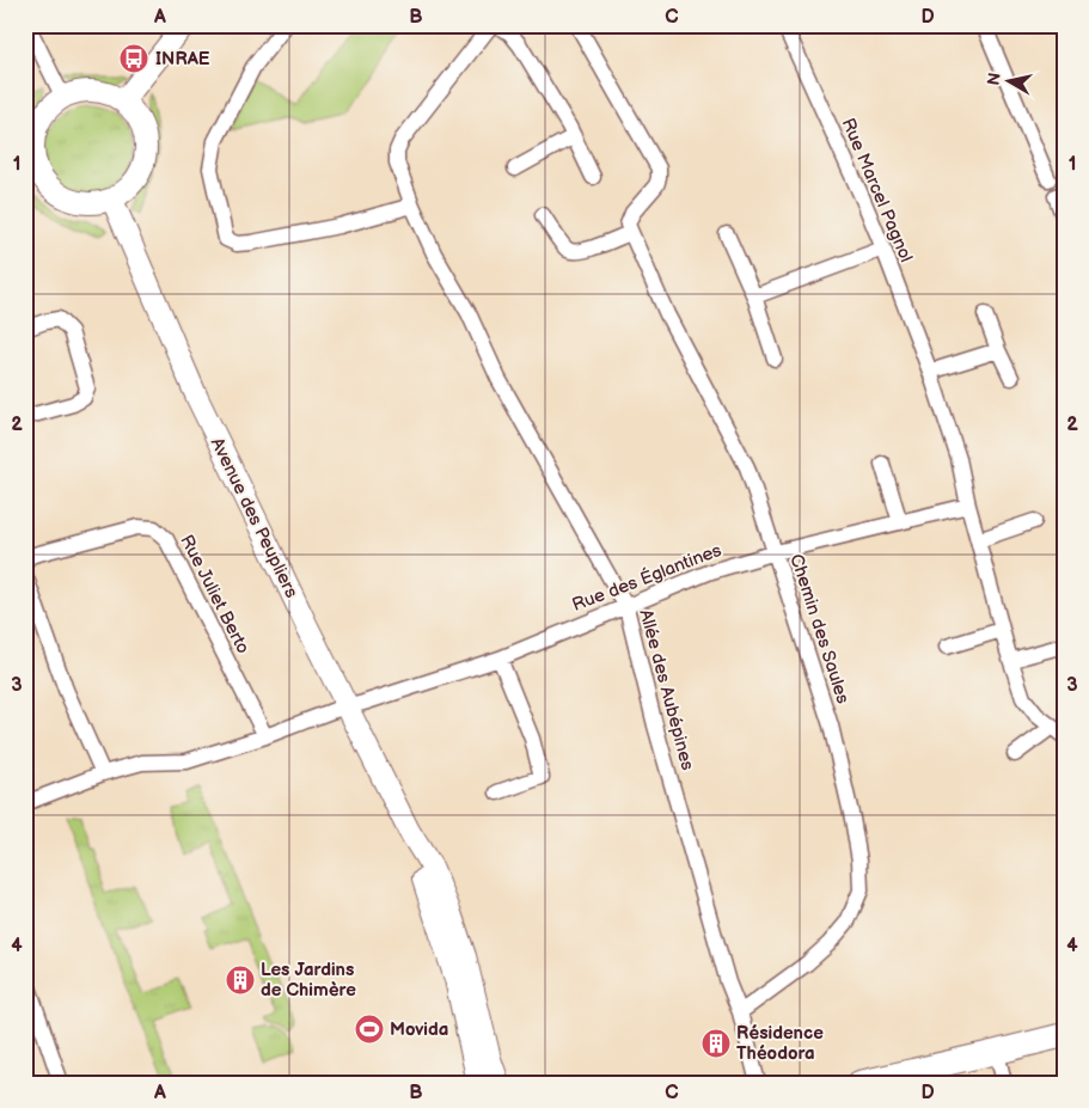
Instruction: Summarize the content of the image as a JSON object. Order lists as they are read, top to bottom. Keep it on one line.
{"streets":{"street":["Rue Marcel Pagnol","Avenue des Peupliers","Rue des Églantines","Rue Juliet Berto","Chemin des Saules","Allée des Aubépines"]},"crossings":[["Rue Marcel Pagnol","Rue des Églantines"],["Avenue des Peupliers","Rue des Églantines"],["Rue des Églantines","Rue Juliet Berto"],["Rue des Églantines","Chemin des Saules"],["Rue des Églantines","Allée des Aubépines"],["Chemin des Saules","Allée des Aubépines"]],"places":{"bus stop":["INRAE"],"building":["Les Jardins de Chimère","Résidence Théodora"],"sports":["Movida"]},"north":"left","grid":{"columns":["A","B","C","D"],"rows":["1","2","3","4"]}}
